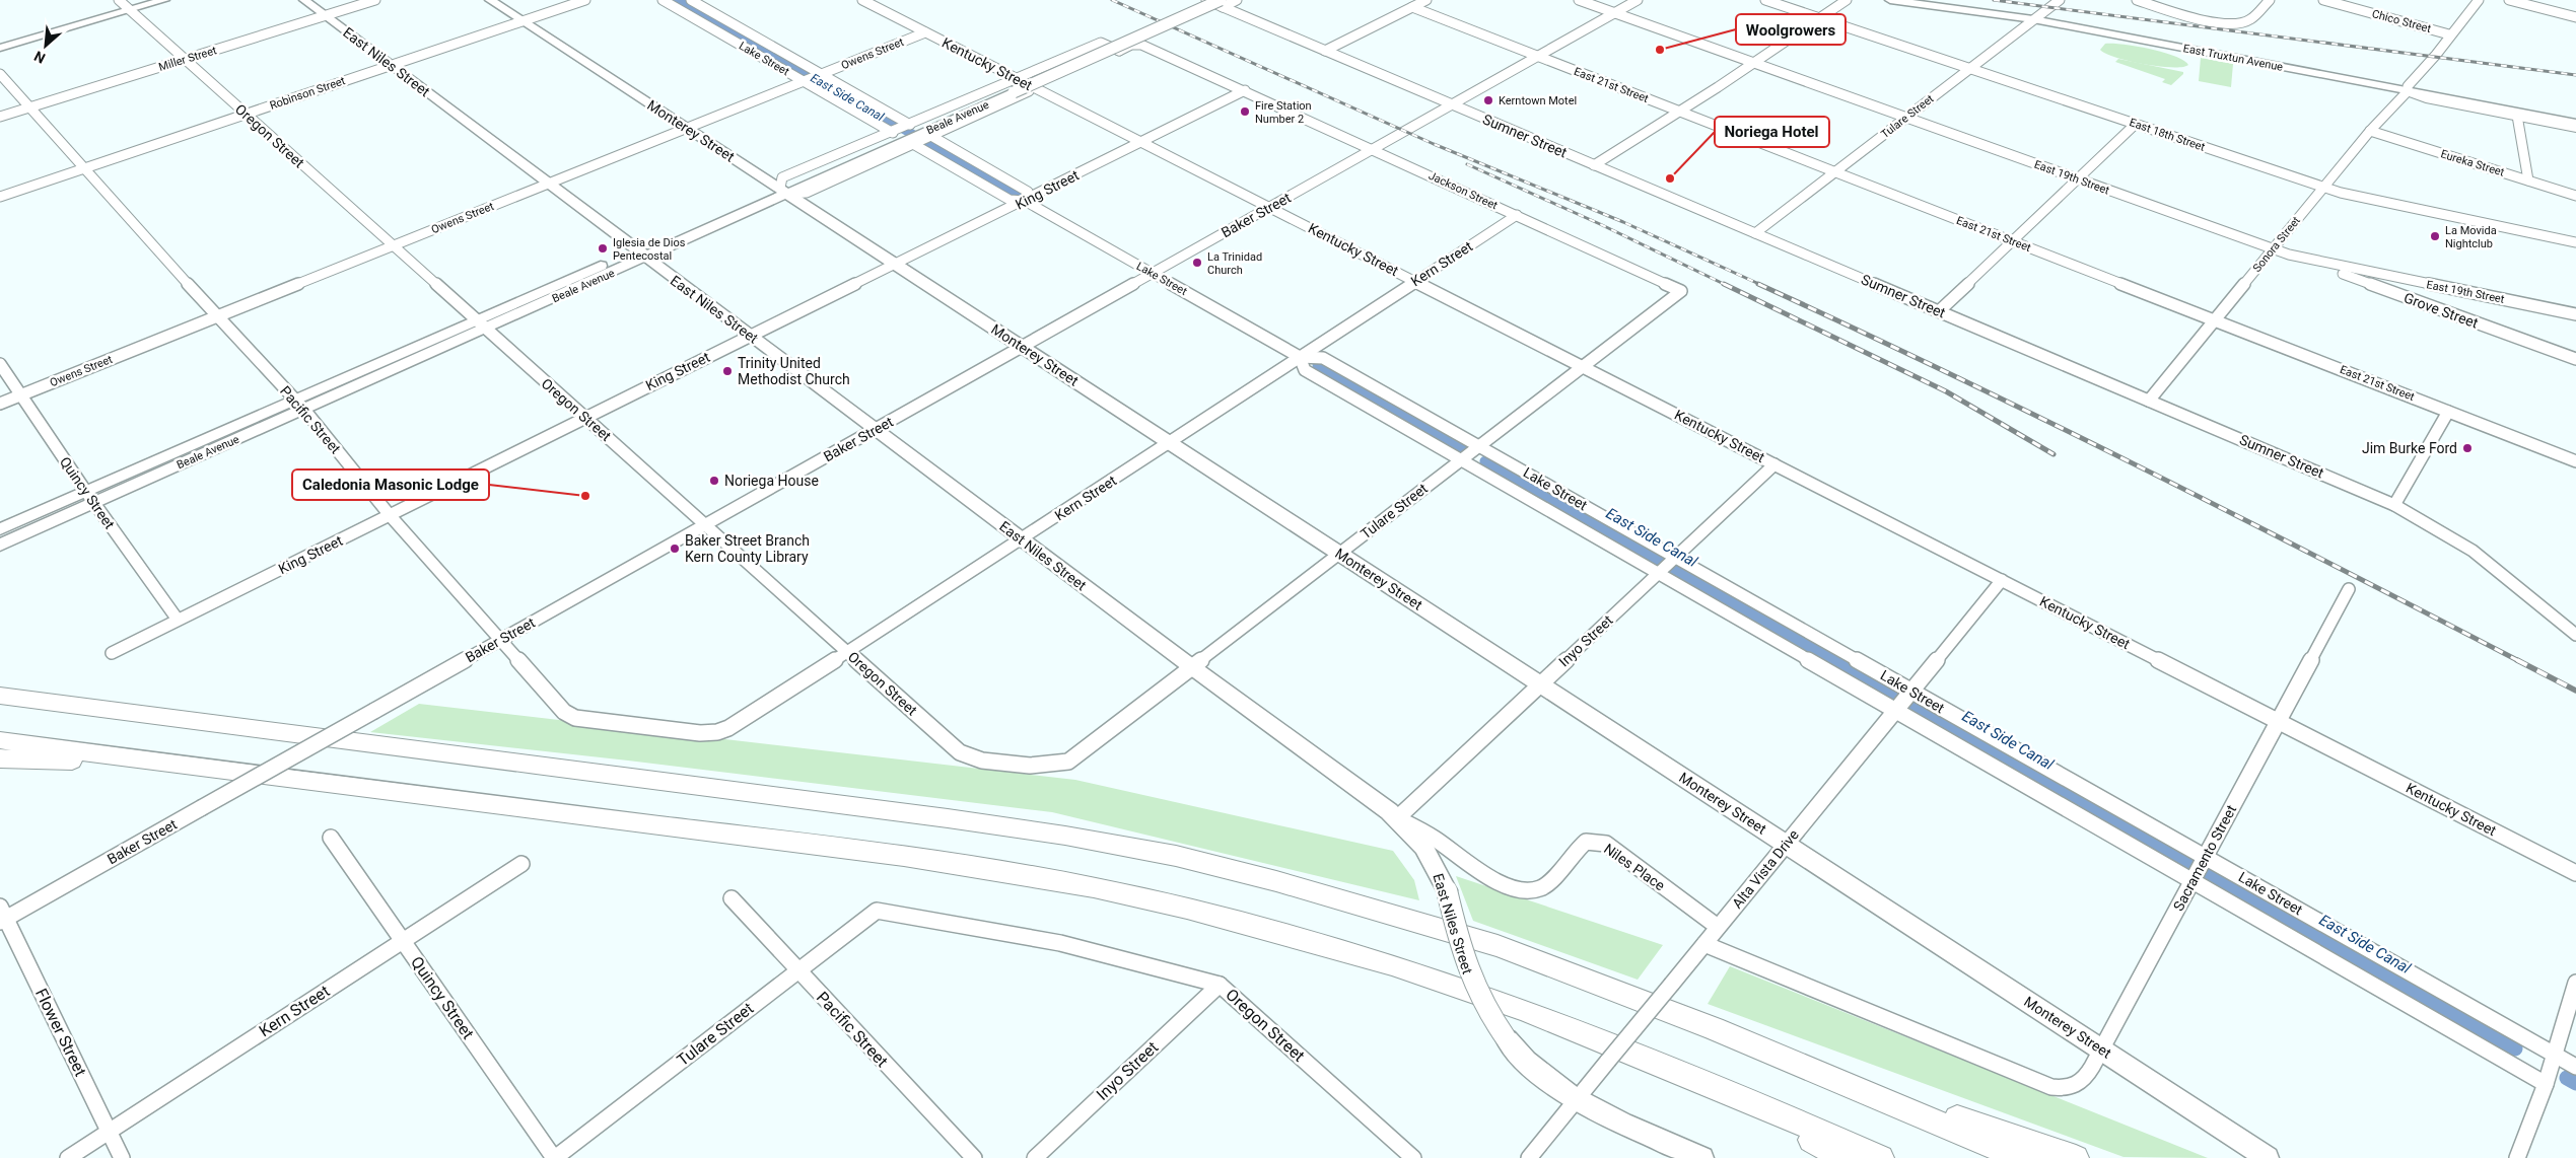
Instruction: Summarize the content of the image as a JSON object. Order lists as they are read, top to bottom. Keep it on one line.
{"streets":{"main road":["East Truxtun Avenue","East Niles Street","Beale Avenue","Monterey Street"],"street":["Chico Street","Owens Street","Miller Street","Lake Street","Kentucky Street","East 21st Street","Robinson Street","Tulare Street","East 18th Street","Oregon Street","Sumner Street","Eureka Street","East 19th Street","King Street","Jackson Street","Baker Street","Sonora Street","Kern Street","Grove Street","Pacific Street","Quincy Street","Inyo Street","Sacramento Street","Niles Place","Alta Vista Drive","Flower Street"]},"crossings":[["Chico Street","Sonora Street"],["Owens Street","Lake Street"],["Owens Street","East Niles Street"],["Owens Street","Kentucky Street"],["Owens Street","Monterey Street"],["Owens Street","Oregon Street"],["Owens Street","Pacific Street"],["Owens Street","Quincy Street"],["East Truxtun Avenue","Tulare Street"],["East Truxtun Avenue","Sonora Street"],["Miller Street","East Niles Street"],["Miller Street","Oregon Street"],["Miller Street","Pacific Street"],["Lake Street","Tulare Street"],["Lake Street","King Street"],["Lake Street","Jackson Street"],["Lake Street","Baker Street"],["Lake Street","Kern Street"],["Lake Street","Inyo Street"],["Lake Street","Sacramento Street"],["Lake Street","Alta Vista Drive"],["East Niles Street","Robinson Street"],["East Niles Street","Tulare Street"],["East Niles Street","Beale Avenue"],["East Niles Street","King Street"],["East Niles Street","Baker Street"],["East Niles Street","Kern Street"],["East Niles Street","Inyo Street"],["East Niles Street","Niles Place"],["East Niles Street","Alta Vista Drive"],["Kentucky Street","Tulare Street"],["Kentucky Street","King Street"],["Kentucky Street","Jackson Street"],["Kentucky Street","Baker Street"],["Kentucky Street","Kern Street"],["Kentucky Street","Inyo Street"],["Kentucky Street","Sacramento Street"],["Kentucky Street","Alta Vista Drive"],["East 21st Street","Tulare Street"],["East 21st Street","Baker Street"],["East 21st Street","Sonora Street"],["Robinson Street","Monterey Street"],["Robinson Street","Oregon Street"],["Robinson Street","Pacific Street"],["Tulare Street","Monterey Street"],["Tulare Street","East 18th Street"],["Tulare Street","Oregon Street"],["Tulare Street","Sumner Street"],["Tulare Street","East 19th Street"],["Tulare Street","Jackson Street"],["Tulare Street","Pacific Street"],["Tulare Street","Quincy Street"],["Beale Avenue","Monterey Street"],["Beale Avenue","Oregon Street"],["Beale Avenue","Sumner Street"],["Beale Avenue","Pacific Street"],["Beale Avenue","Quincy Street"],["Monterey Street","King Street"],["Monterey Street","Baker Street"],["Monterey Street","Kern Street"],["Monterey Street","Inyo Street"],["Monterey Street","Sacramento Street"],["Monterey Street","Alta Vista Drive"],["East 18th Street","Sonora Street"],["Oregon Street","King Street"],["Oregon Street","Baker Street"],["Oregon Street","Kern Street"],["Oregon Street","Inyo Street"],["Sumner Street","Baker Street"],["Sumner Street","Sonora Street"],["Eureka Street","Sonora Street"],["East 19th Street","Baker Street"],["East 19th Street","Sonora Street"],["East 19th Street","Grove Street"],["King Street","Jackson Street"],["King Street","Pacific Street"],["King Street","Quincy Street"],["Jackson Street","Baker Street"],["Jackson Street","Kern Street"],["Baker Street","Pacific Street"],["Baker Street","Flower Street"],["Kern Street","Pacific Street"],["Kern Street","Quincy Street"],["Kern Street","Flower Street"],["Inyo Street","Niles Place"],["Sacramento Street","Alta Vista Drive"],["Niles Place","Alta Vista Drive"]],"water":["East Side Canal"],"places":["Woolgrowers","Kerntown Motel","Fire Station Number 2","Noriega Hotel","La Movida Nightclub","Iglesia de Dios Pentecostal","La Trinidad Church","Trinity United Methodist Church","Jim Burke Ford","Noriega House","Caledonia Masonic Lodge","Baker Street Branch Kern County Library"],"north":"bottom left"}
